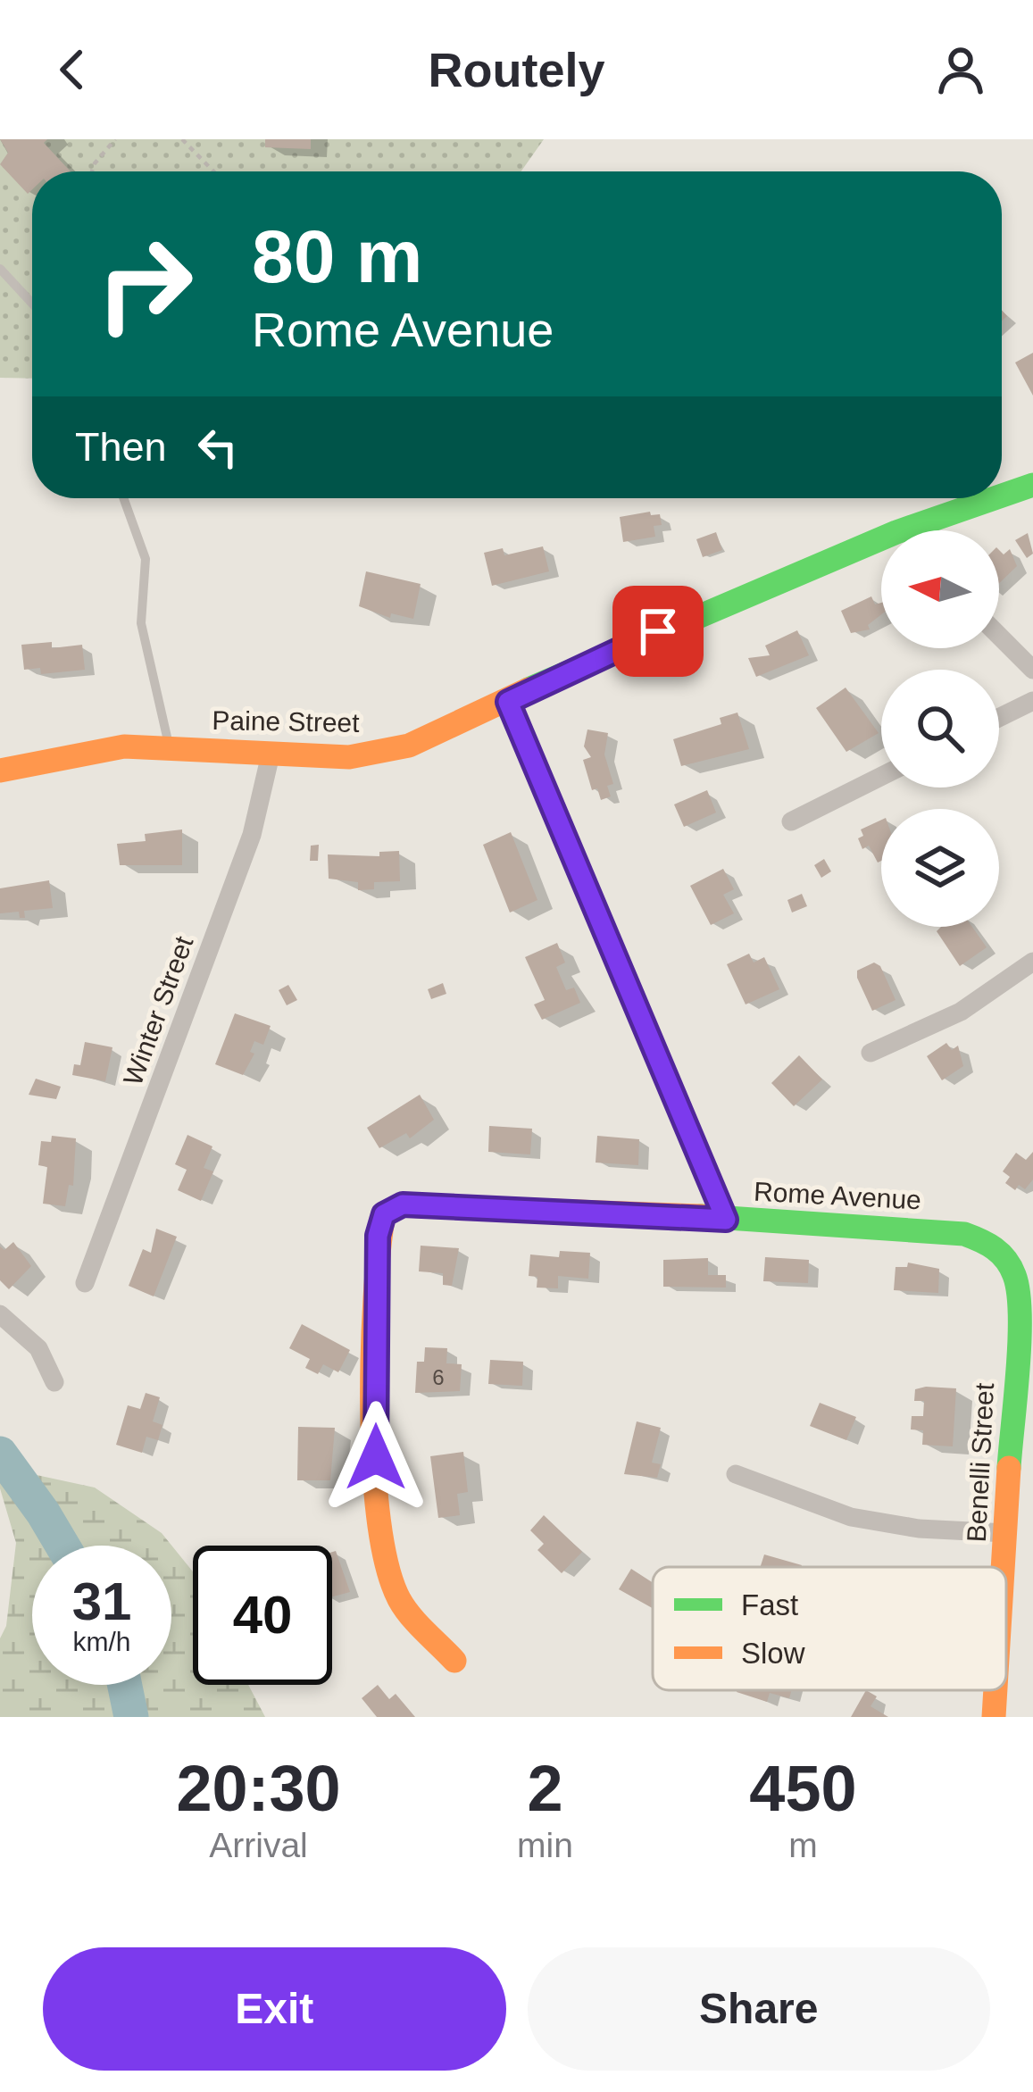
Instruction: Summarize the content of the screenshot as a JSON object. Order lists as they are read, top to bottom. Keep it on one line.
{"streets":{"street":["Paine Street","Winter Street","Rome Avenue","Benelli Street"]},"crossings":[["Paine Street","Winter Street"],["Rome Avenue","Benelli Street"]],"house_numbers":["6"],"legend":["Fast","Slow"],"north":"left","page":{"header":"Routely","turn":["80 m","Rome Avenue"],"then":"Then","speed":"31 km/h","limit":"40","eta":["20:30","Arrival","2","min","450","m"],"buttons":["Exit","Share"]}}
